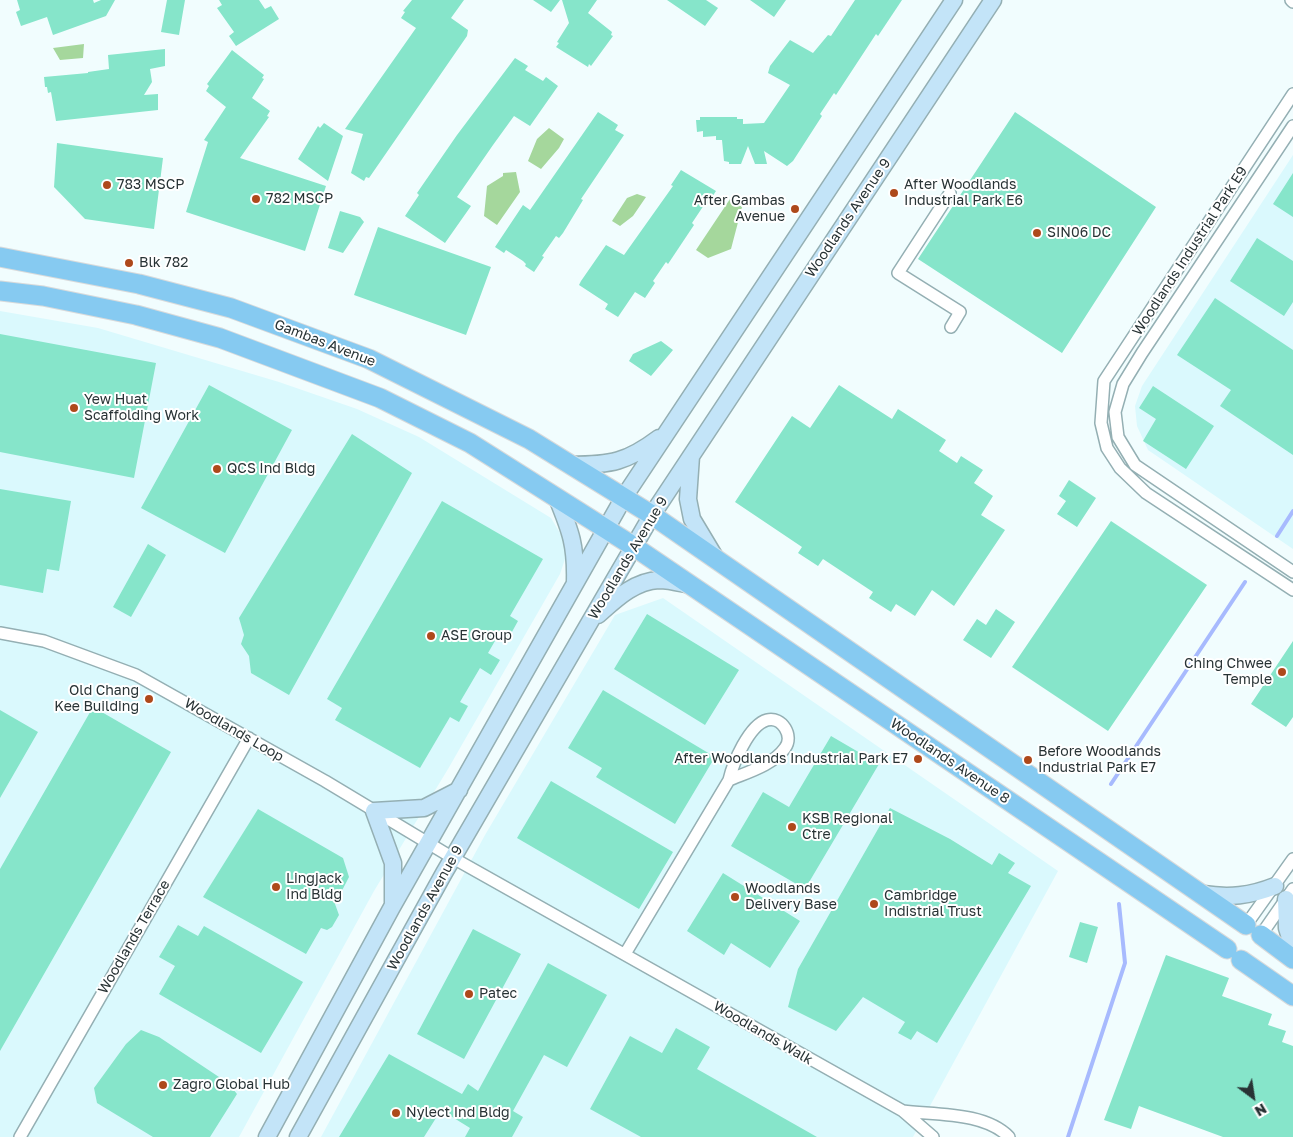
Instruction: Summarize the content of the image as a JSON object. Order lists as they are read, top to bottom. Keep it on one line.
{"streets":{"main road":["Woodlands Avenue 9","Gambas Avenue","Woodlands Avenue 8"],"street":["Woodlands Industrial Park E9","Woodlands Loop","Woodlands Terrace","Woodlands Walk"]},"crossings":[["Woodlands Avenue 9","Gambas Avenue"],["Woodlands Avenue 9","Woodlands Loop"],["Woodlands Avenue 9","Woodlands Avenue 8"],["Woodlands Avenue 9","Woodlands Walk"],["Woodlands Loop","Woodlands Terrace"],["Woodlands Loop","Woodlands Walk"]],"places":["783 MSCP","After Woodlands Industrial Park E6","782 MSCP","After Gambas Avenue","SIN06 DC","Blk 782","Yew Huat Scaffolding Work","QCS Ind Bldg","ASE Group","Ching Chwee Temple","Old Chang Kee Building","After Woodlands Industrial Park E7","Before Woodlands Industrial Park E7","KSB Regional Ctre","Lingjack Ind Bldg","Woodlands Delivery Base","Cambridge Indistrial Trust","Patec","Zagro Global Hub","Nylect Ind Bldg"],"north":"bottom right"}
